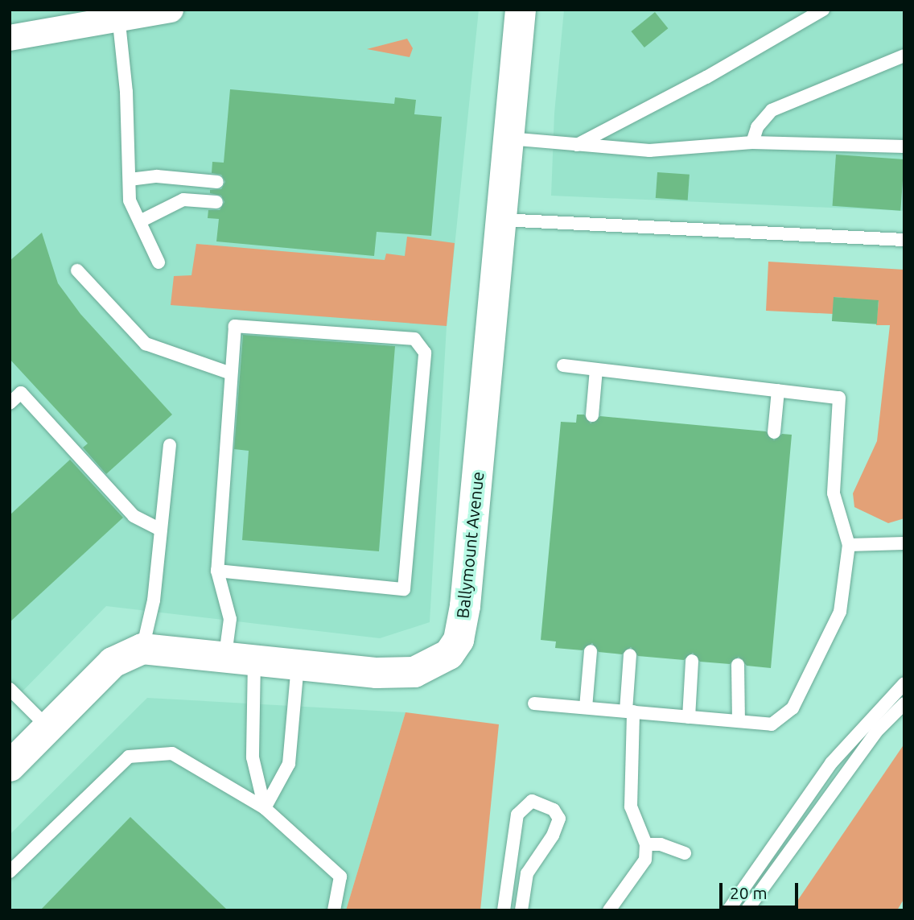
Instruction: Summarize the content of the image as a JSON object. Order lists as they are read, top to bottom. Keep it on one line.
{"streets":{"street":["Ballymount Avenue"]},"scale_bar":"20 m"}
